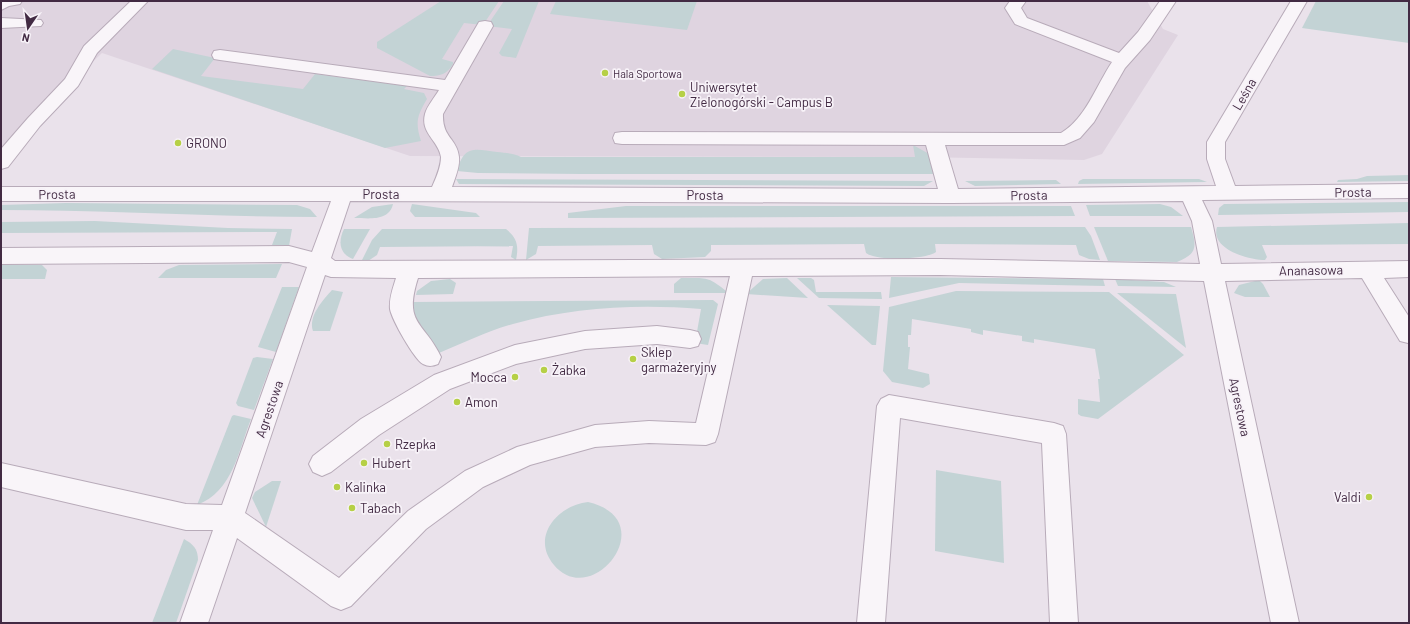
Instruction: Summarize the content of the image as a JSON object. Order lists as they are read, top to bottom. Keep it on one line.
{"streets":{"street":["Leśna","Prosta","Ananasowa","Agrestowa"]},"crossings":[["Leśna","Prosta"],["Prosta","Agrestowa"],["Ananasowa","Agrestowa"]],"places":["Hala Sportowa","Uniwersytet Zielonogórski - Campus B","GRONO","Sklep garmażeryjny","Żabka","Mocca","Amon","Rzepka","Hubert","Kalinka","Valdi","Tabach"],"north":"bottom"}
